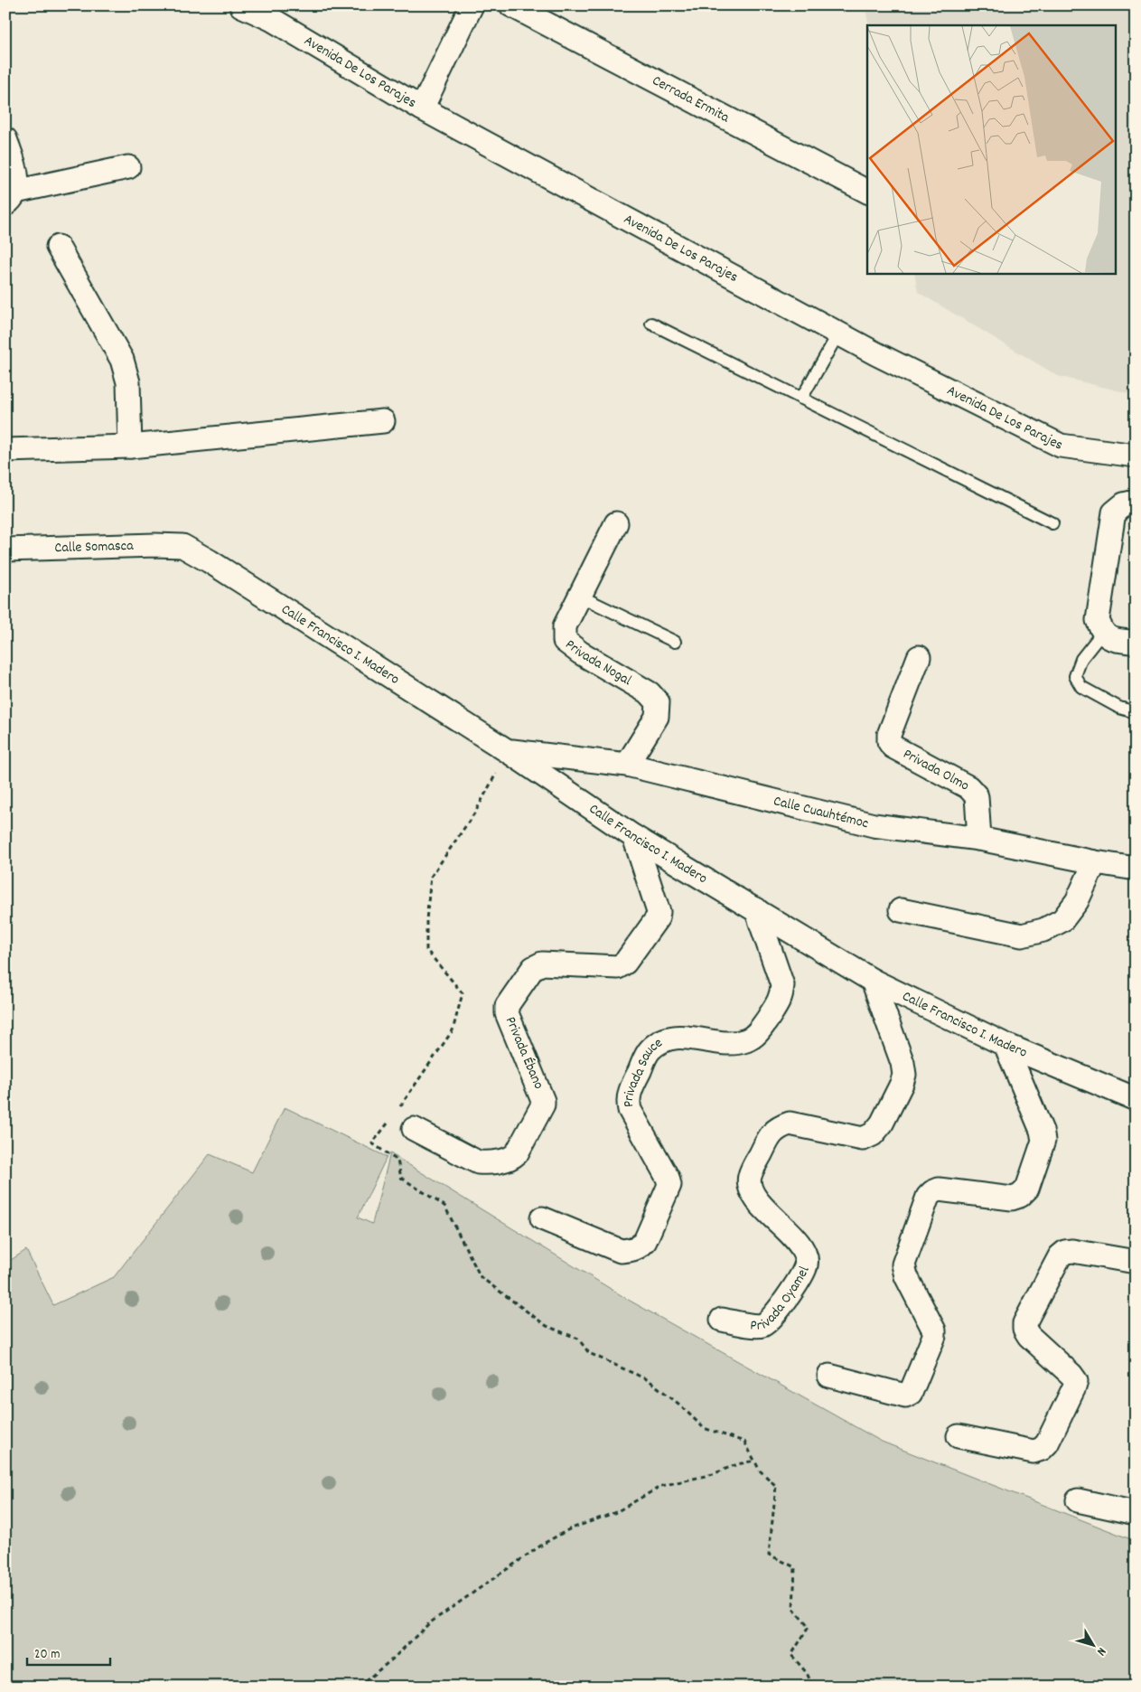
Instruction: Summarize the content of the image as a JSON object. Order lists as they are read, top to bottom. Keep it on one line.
{"streets":{"street":["Avenida De Los Parajes","Cerrada Ermita","Calle Somasca","Calle Francisco I. Madero","Privada Nogal","Privada Olmo","Calle Cuauhtémoc","Privada Ébano","Privada Sauce","Privada Oyamel"]},"crossings":[["Calle Somasca","Calle Francisco I. Madero"],["Calle Francisco I. Madero","Calle Cuauhtémoc"],["Calle Francisco I. Madero","Privada Ébano"],["Calle Francisco I. Madero","Privada Sauce"],["Calle Francisco I. Madero","Privada Oyamel"],["Privada Nogal","Calle Cuauhtémoc"],["Privada Olmo","Calle Cuauhtémoc"]],"scale_bar":"20 m","north":"bottom right"}
